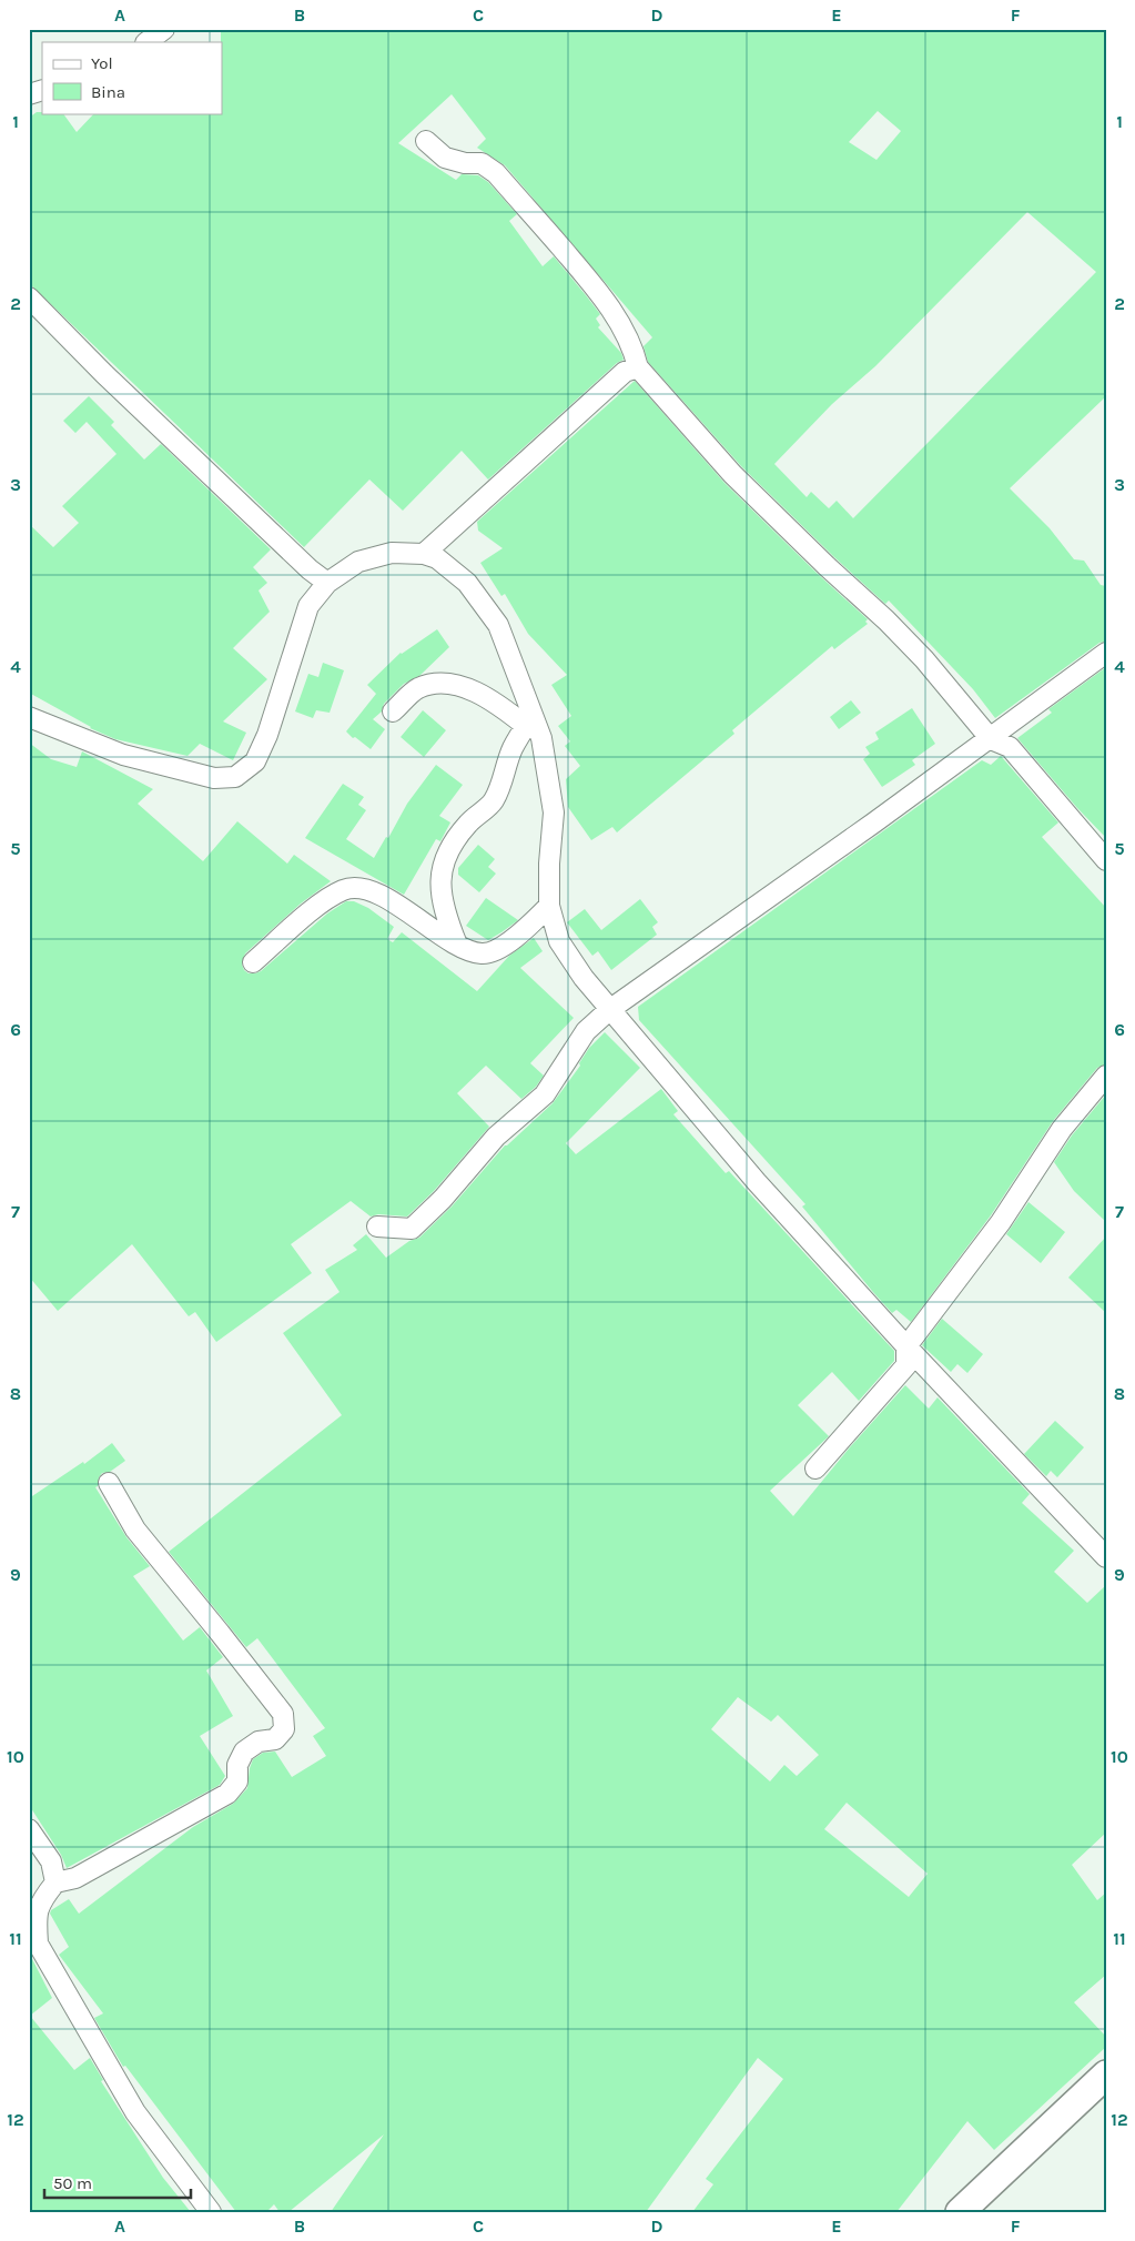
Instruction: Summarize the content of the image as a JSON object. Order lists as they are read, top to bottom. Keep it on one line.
{"legend":["Yol","Bina"],"scale_bar":"50 m","grid":{"columns":["A","B","C","D","E","F"],"rows":["1","2","3","4","5","6","7","8","9","10","11","12"]}}
